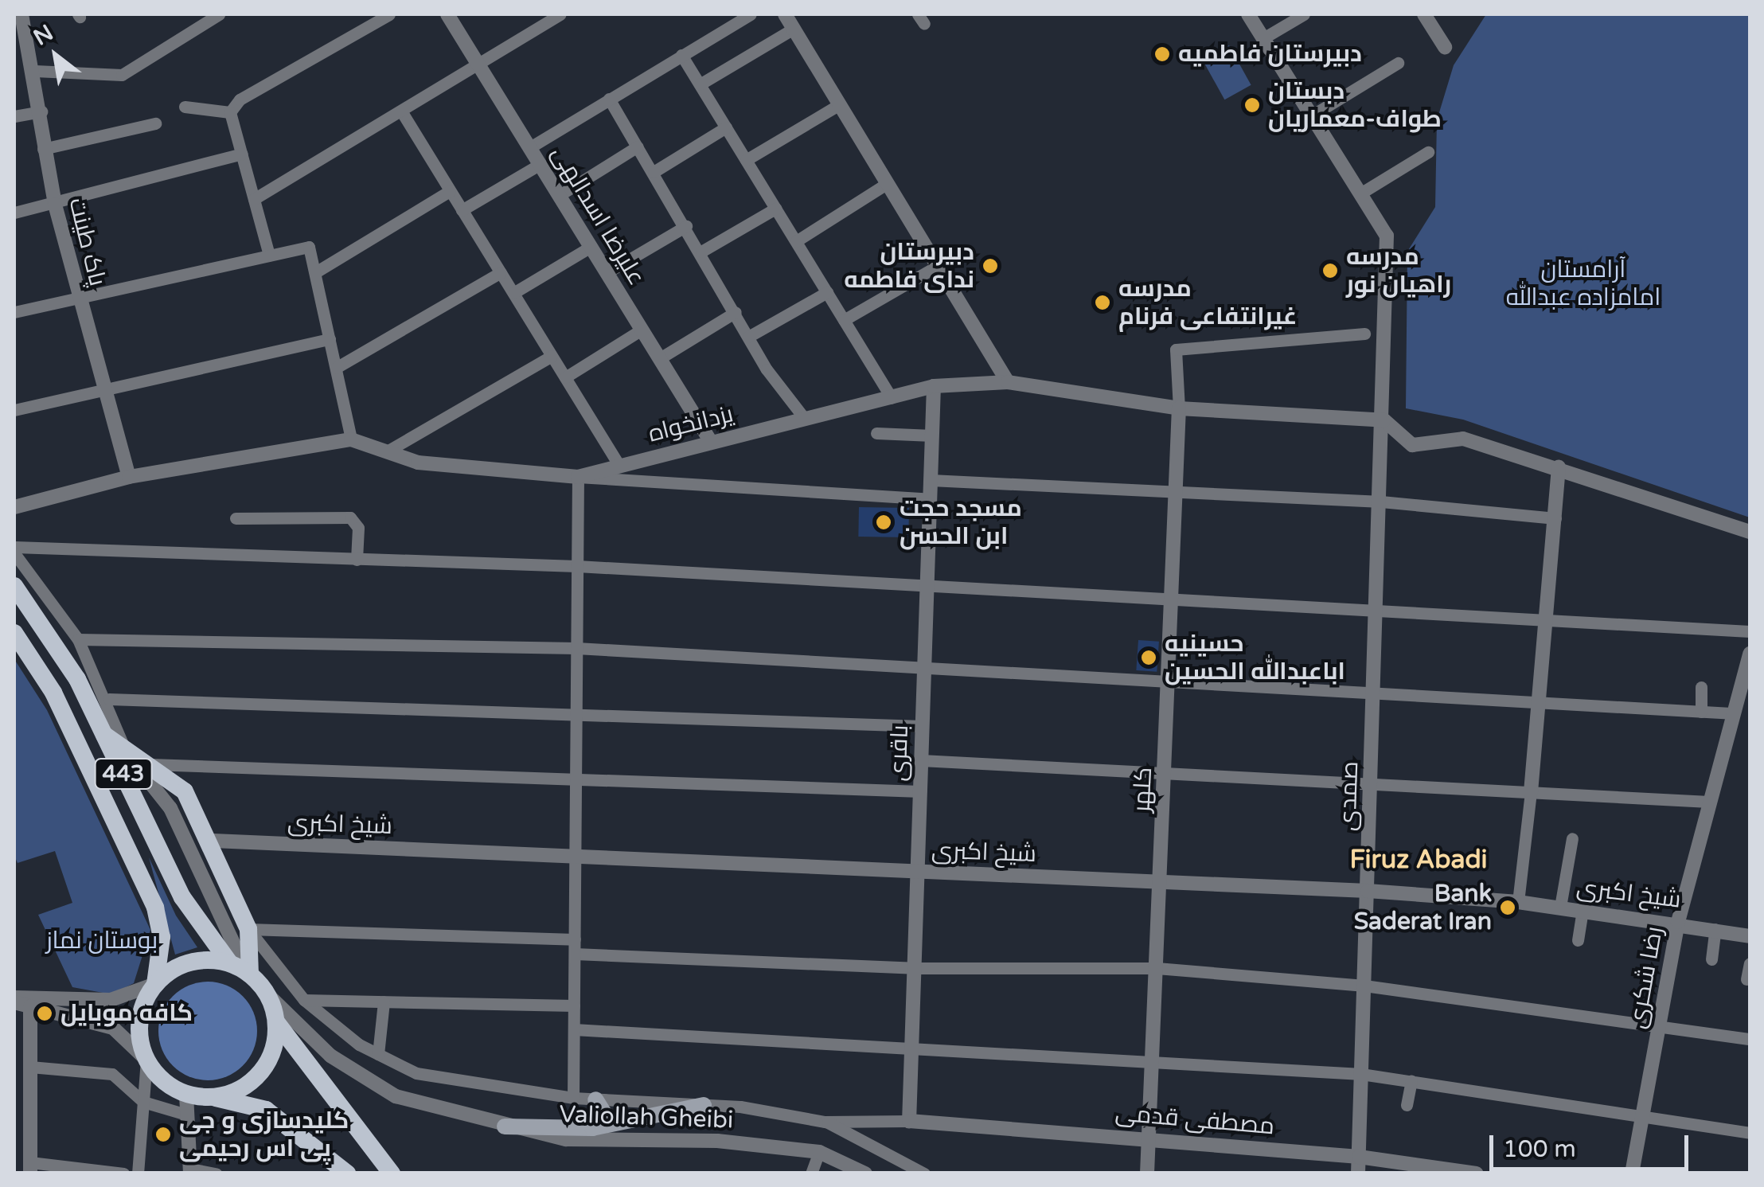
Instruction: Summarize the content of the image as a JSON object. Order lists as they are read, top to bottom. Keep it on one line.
{"streets":{"main road":["443"],"street":["علیرضا اسدالهی","پاک طینت","یزدانخواه","باقری","کلهر","صمدی","شیخ اکبری","رضا شکری","Valiollah Gheibi","مصطفی قدمی"]},"crossings":[["علیرضا اسدالهی","یزدانخواه"],["پاک طینت","یزدانخواه"],["یزدانخواه","باقری"],["یزدانخواه","کلهر"],["یزدانخواه","صمدی"],["باقری","شیخ اکبری"],["باقری","مصطفی قدمی"],["443","Valiollah Gheibi"],["کلهر","شیخ اکبری"],["کلهر","مصطفی قدمی"],["صمدی","شیخ اکبری"],["صمدی","مصطفی قدمی"],["شیخ اکبری","رضا شکری"]],"districts":["Firuz Abadi"],"parks":["آرامستان امامزاده عبدالله","بوستان نماز"],"places":["دبیرستان فاطمیه","دبستان طواف-معماریان","دبیرستان ندای فاطمه","مدرسه راهیان نور","مدرسه غیرانتفاعی فرنام","مسجد حجت ابن الحسن","حسینیه اباعبدالله الحسین","Bank Saderat Iran","کافه موبایل","کلیدسازی و جی پی اس رحیمی"],"scale_bar":"100 m","north":"top left"}
